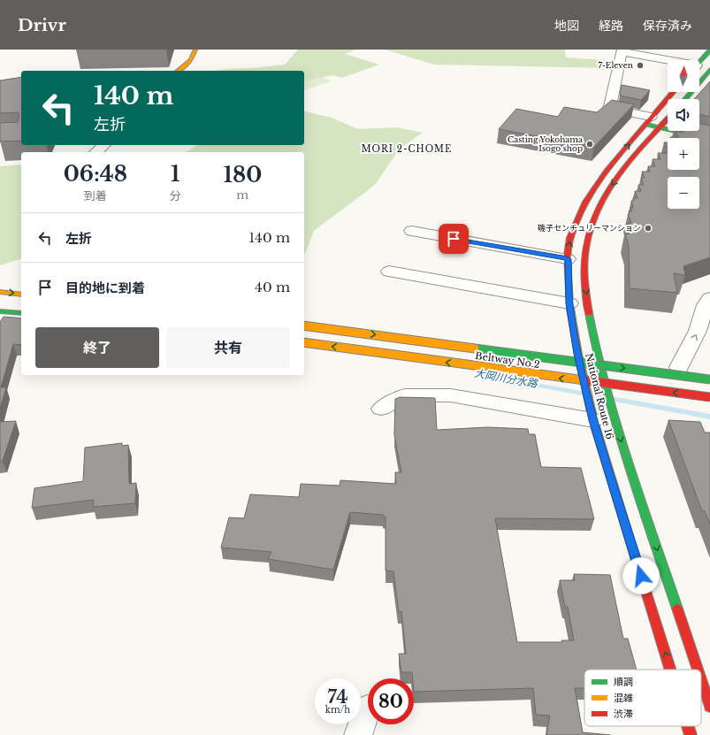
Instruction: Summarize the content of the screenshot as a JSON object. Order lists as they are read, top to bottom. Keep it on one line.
{"streets":{"main road":["Beltway No.2","National Route 16"]},"districts":["MORI 2-CHOME"],"water":["大岡川分水路"],"places":["7-Eleven","Casting Yokohama Isogo shop","磯子センチュリーマンション"],"legend":["順調","混雑","渋滞"],"north":"top","page":{"header":"Drivr","nav":["地図","経路","保存済み"],"map_buttons":["+","−"],"turn":["140 m","左折"],"eta":["06:48","到着","1","分","180","m"],"list":[{"name":"左折","value":"140 m"},{"name":"目的地に到着","value":"40 m"}],"buttons":["終了","共有"],"speed":"74 km/h","limit":"80"}}
